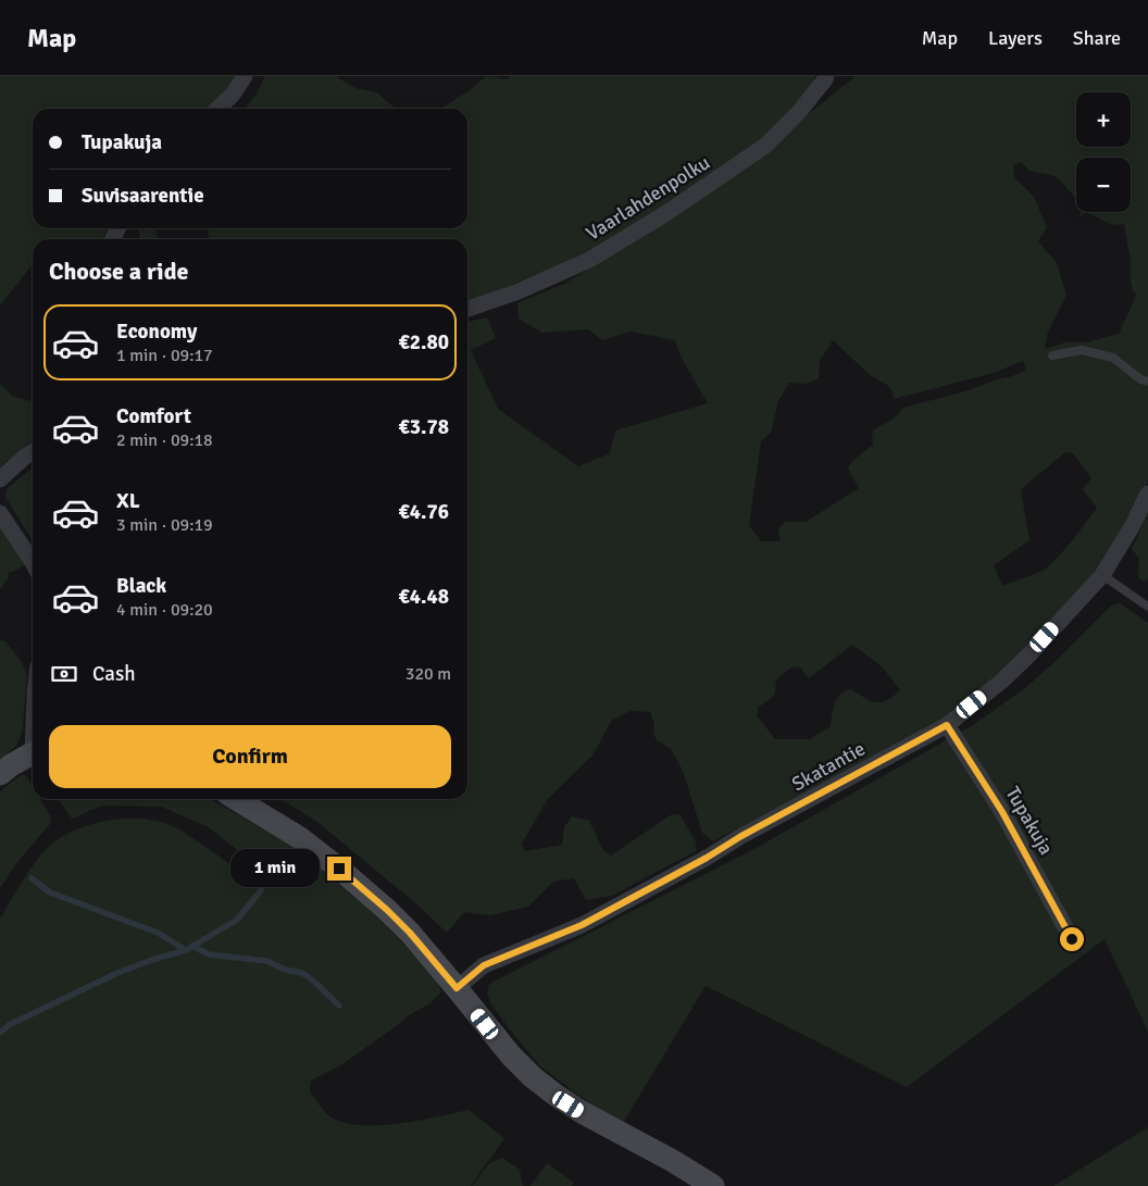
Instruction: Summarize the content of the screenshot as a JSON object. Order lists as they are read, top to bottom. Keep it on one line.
{"streets":{"street":["Vaarlahdenpolku","Skatantie","Tupakuja"]},"crossings":[["Skatantie","Tupakuja"]],"page":{"header":"Map","nav":["Map","Layers","Share"],"map_buttons":["+","−"],"banner":["Tupakuja","Suvisaarentie"],"heading":"Choose a ride","list":[{"name":"Economy","note":"1 min · 09:17","value":"€2.80"},{"name":"Comfort","note":"2 min · 09:18","value":"€3.78"},{"name":"XL","note":"3 min · 09:19","value":"€4.76"},{"name":"Black","note":"4 min · 09:20","value":"€4.48"}],"pay":["Cash","320 m"],"buttons":"Confirm","bubble":"1 min"}}
